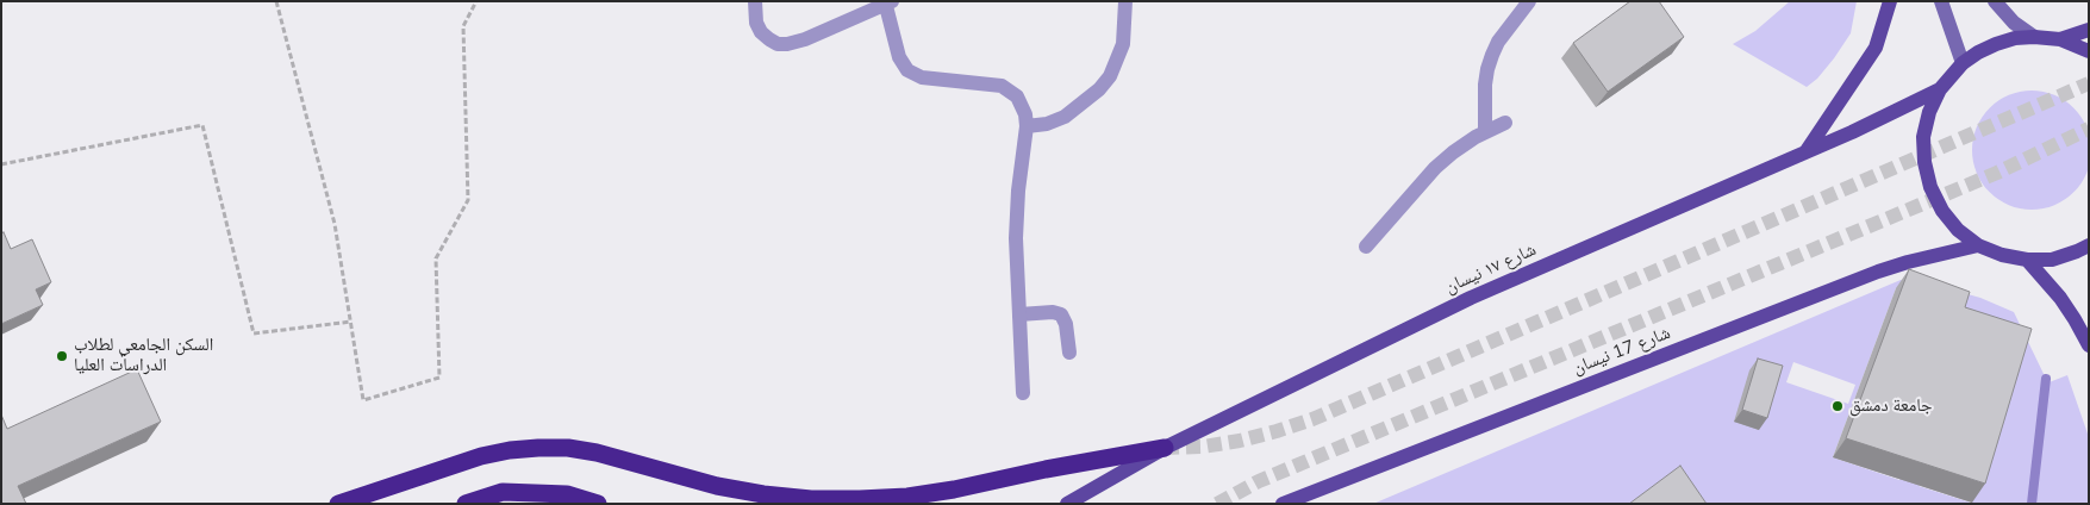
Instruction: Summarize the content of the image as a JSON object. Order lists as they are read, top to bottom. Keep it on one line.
{"streets":{"main road":["شارع ١٧ نيسان","شارع 17 نيسان"]},"places":["السكن الجامعي لطلاب الدراسات العليا","جامعة دمشق"]}
